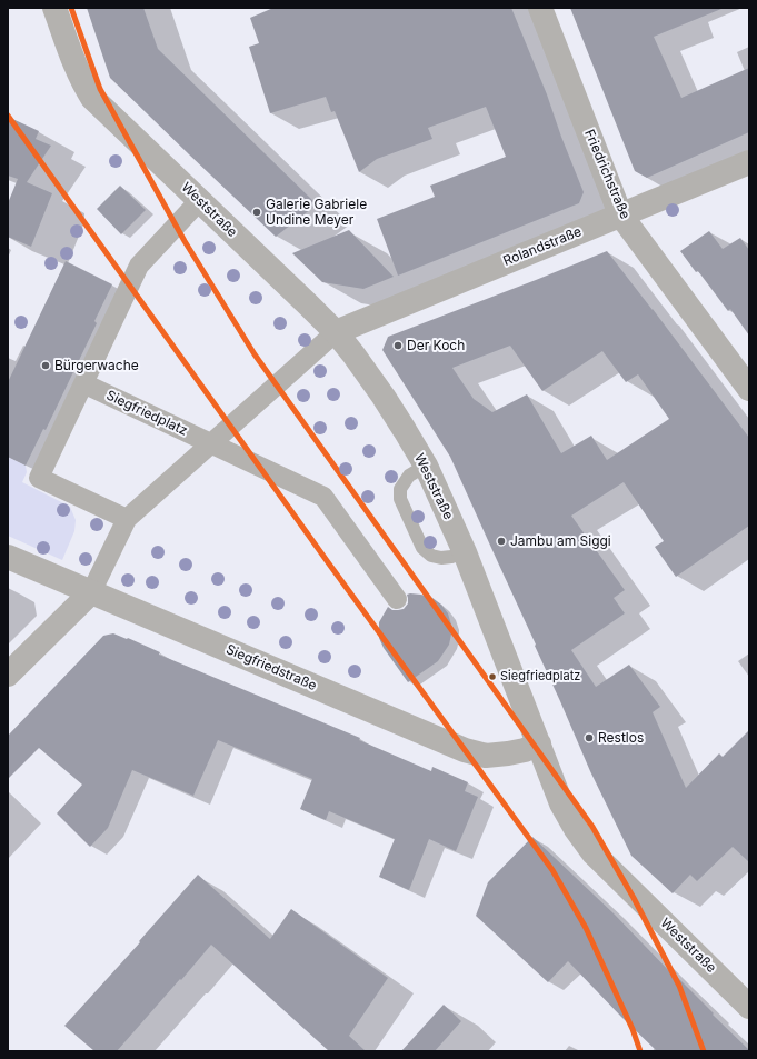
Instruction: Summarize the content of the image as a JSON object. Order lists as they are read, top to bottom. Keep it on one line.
{"streets":{"street":["Friedrichstraße","Weststraße","Rolandstraße","Siegfriedplatz","Siegfriedstraße"]},"crossings":[["Friedrichstraße","Rolandstraße"],["Weststraße","Rolandstraße"],["Weststraße","Siegfriedstraße"]],"places":["Galerie Gabriele Undine Meyer","Der Koch","Bürgerwache","Jambu am Siggi","Siegfriedplatz","Restlos"]}
